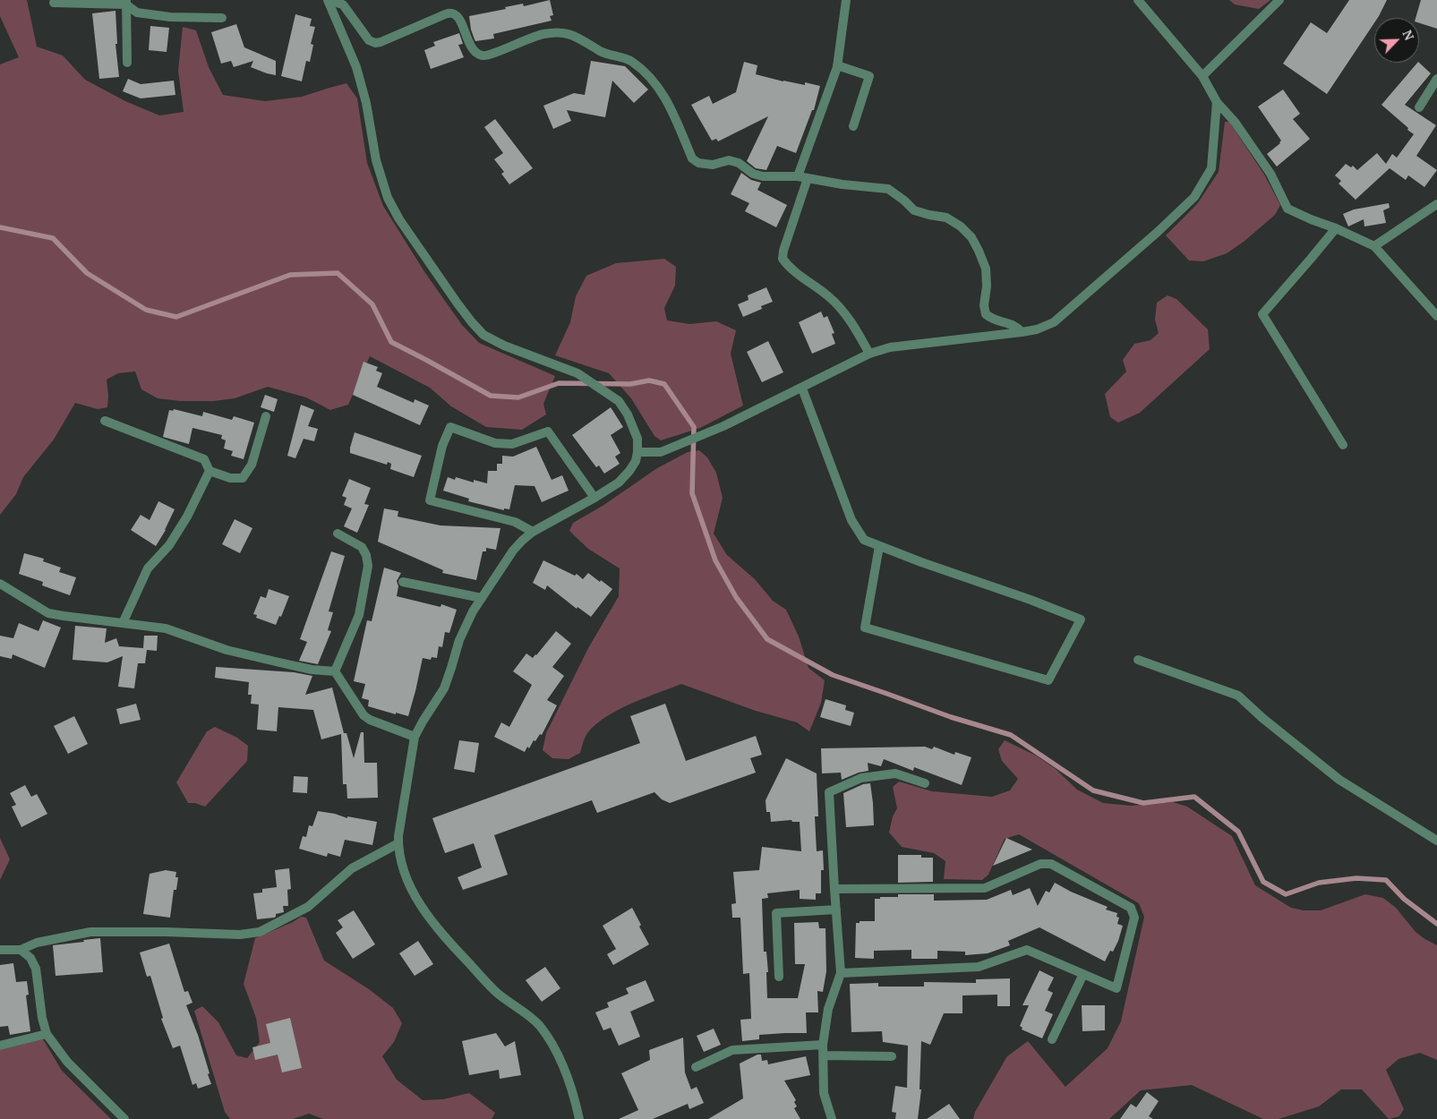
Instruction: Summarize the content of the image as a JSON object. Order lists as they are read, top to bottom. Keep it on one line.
{"north":"top right"}
